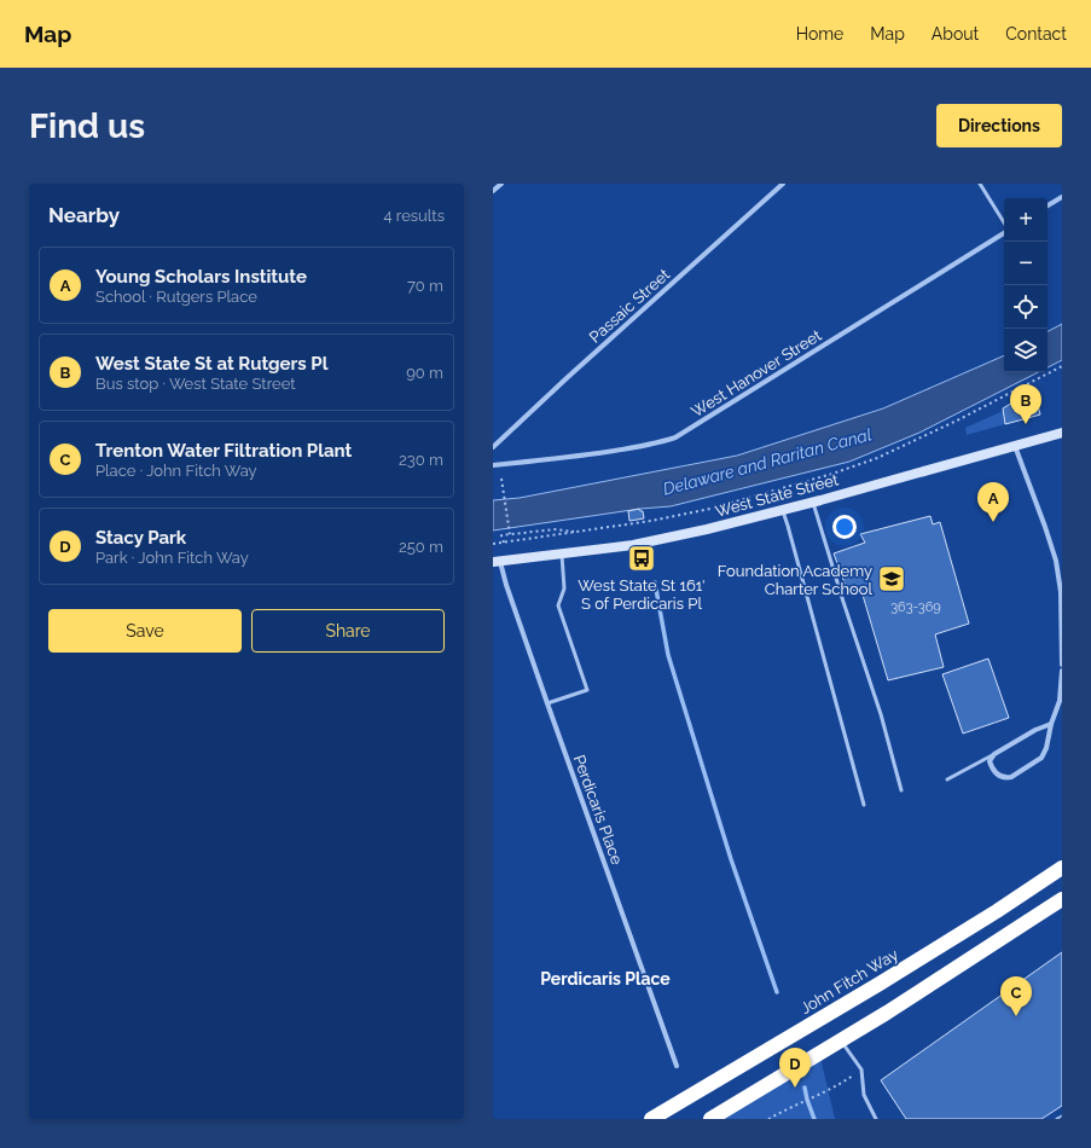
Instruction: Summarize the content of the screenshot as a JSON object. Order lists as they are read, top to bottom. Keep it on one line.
{"streets":{"highway":["John Fitch Way"],"street":["Passaic Street","West Hanover Street","West State Street","Perdicaris Place"]},"crossings":[["West State Street","Perdicaris Place"]],"districts":["Perdicaris Place"],"water":["Delaware and Raritan Canal"],"places":{"bus stop":["West State St 161' S of Perdicaris Pl"],"school or university":["Foundation Academy Charter School"]},"house_numbers":["363-369"],"page":{"header":"Map","nav":["Home","Map","About","Contact"],"buttons":["Directions",["Save","Share"]],"title":"Find us","heading":["Nearby","4 results"],"map_buttons":["+","−"],"list":[{"mark":"A","name":"Young Scholars Institute","note":"School · Rutgers Place","value":"70 m"},{"mark":"B","name":"West State St at Rutgers Pl","note":"Bus stop · West State Street","value":"90 m"},{"mark":"C","name":"Trenton Water Filtration Plant","note":"Place · John Fitch Way","value":"230 m"},{"mark":"D","name":"Stacy Park","note":"Park · John Fitch Way","value":"250 m"}],"pins":["B","A","C","D"]}}
